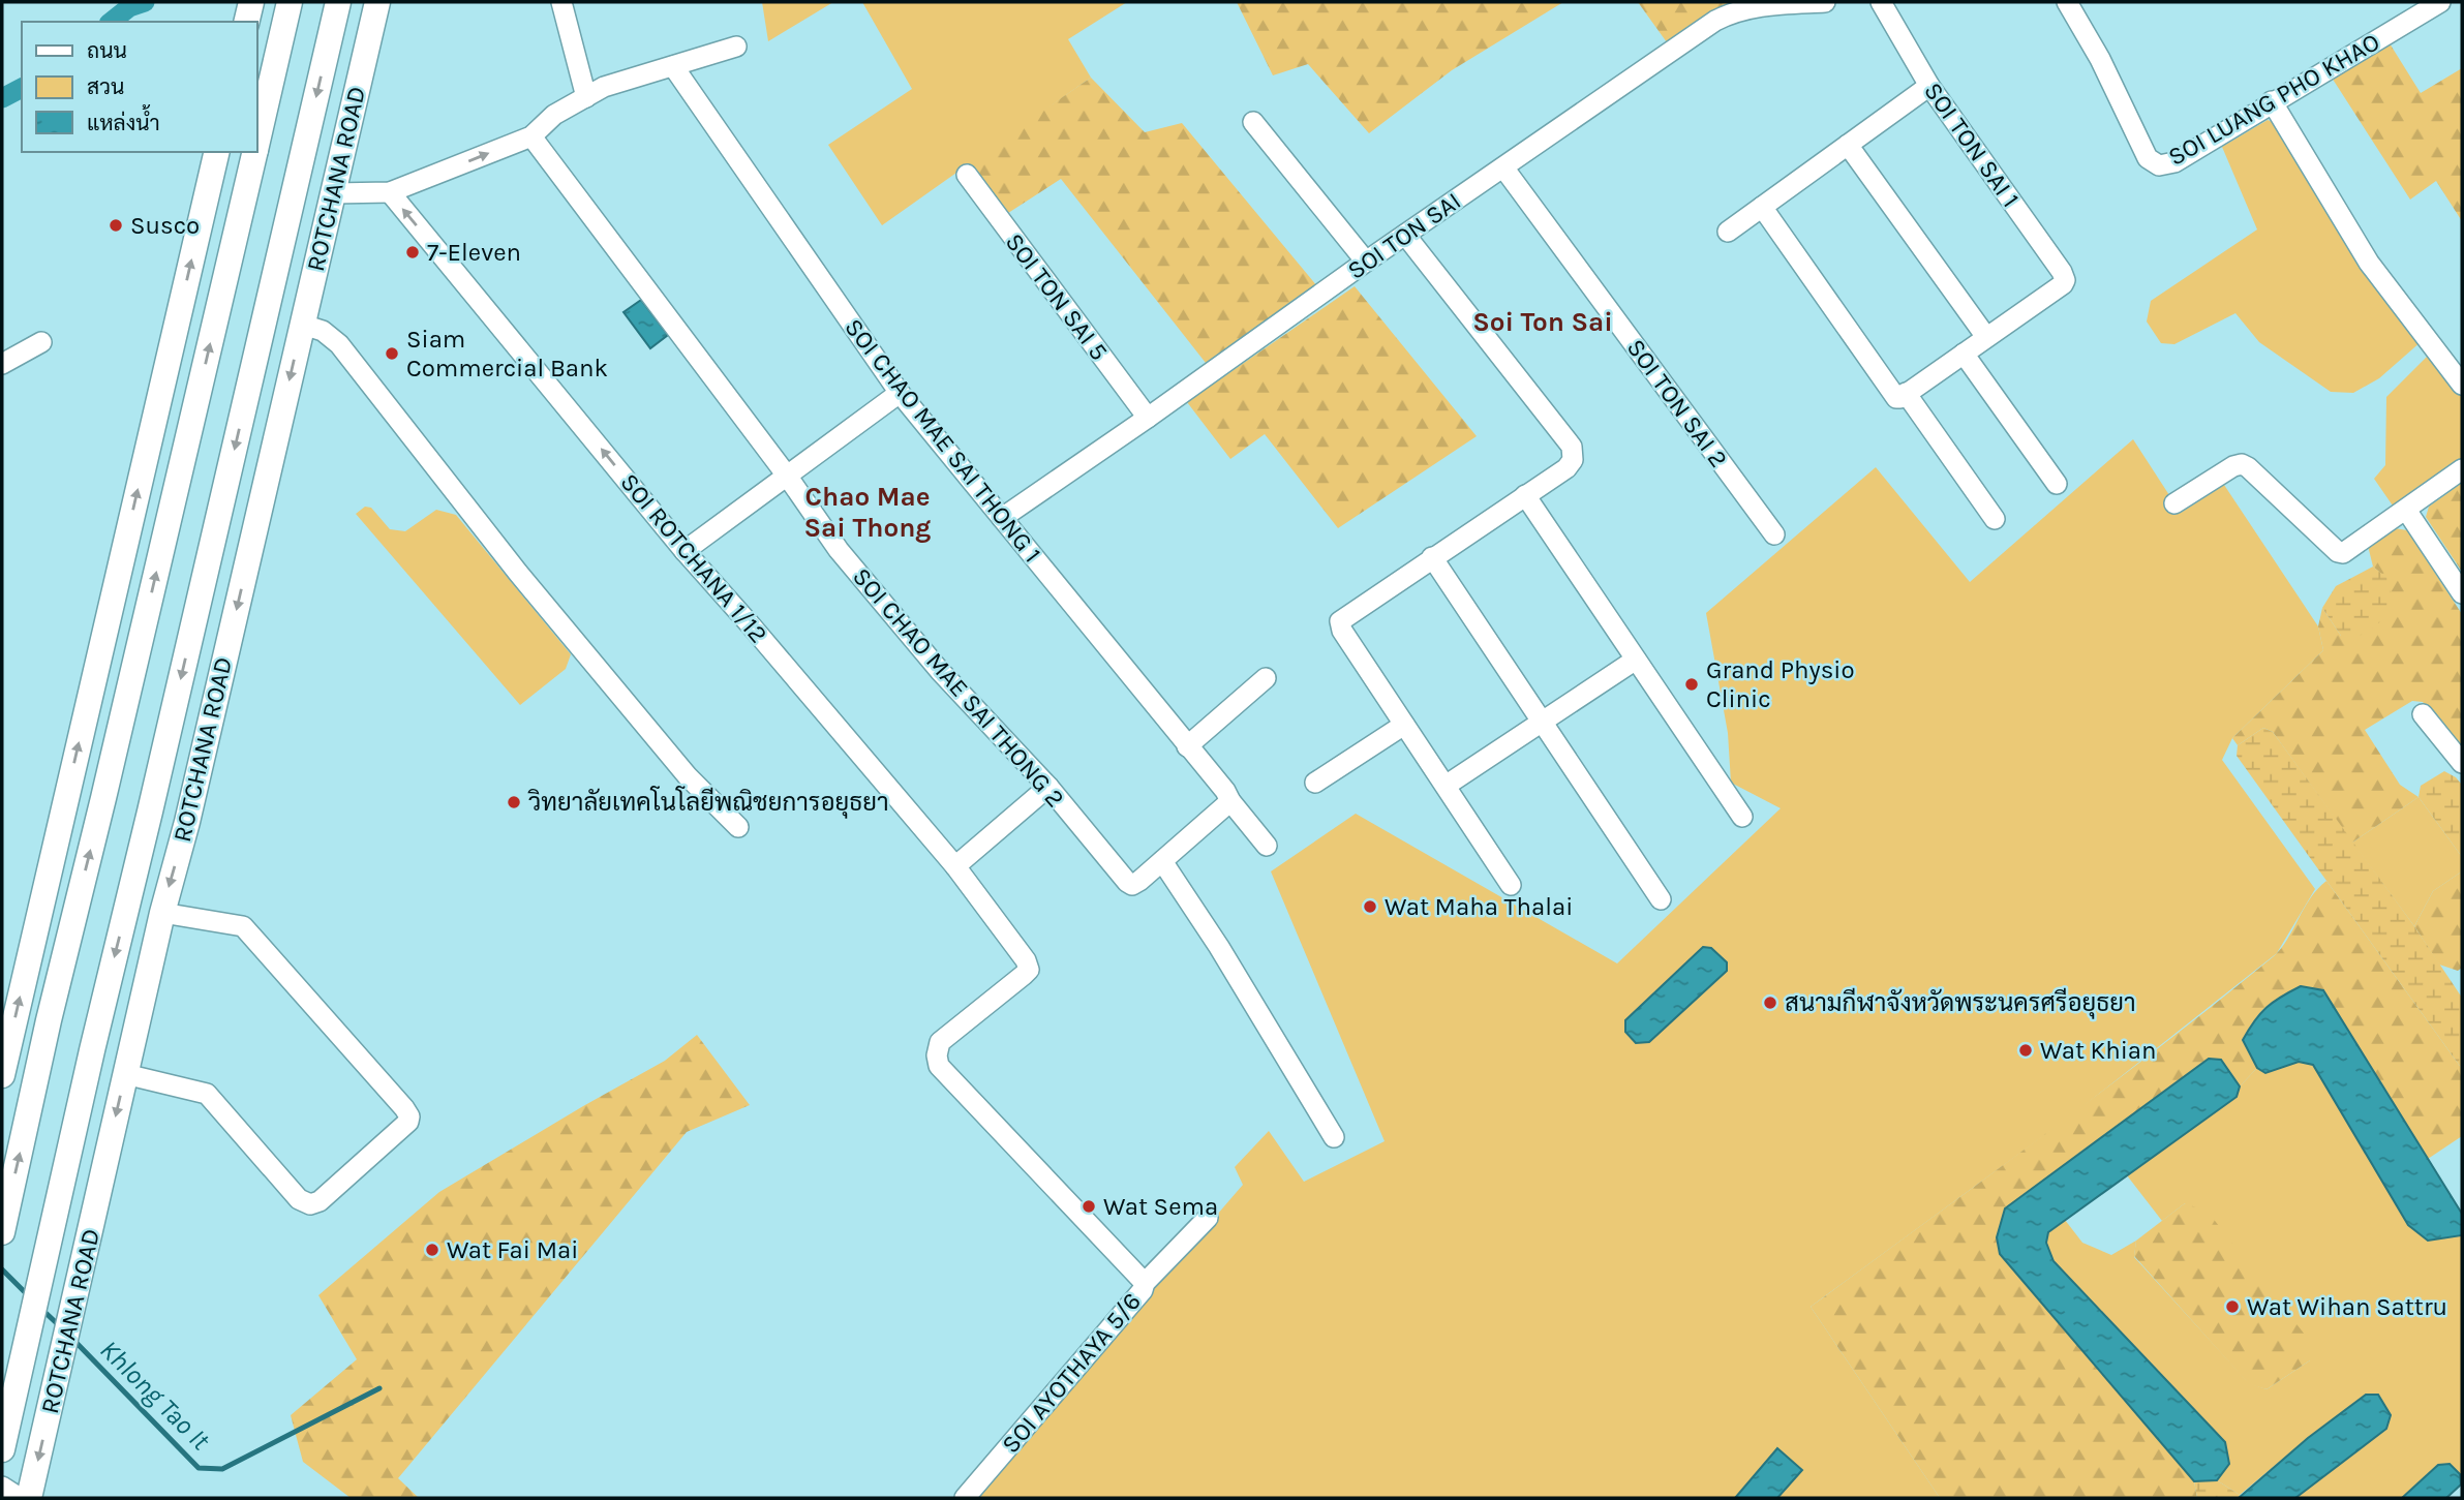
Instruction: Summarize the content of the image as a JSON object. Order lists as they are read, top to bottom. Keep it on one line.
{"streets":{"main road":["ROTCHANA ROAD"],"street":["SOI LUANG PHO KHAO","SOI TON SAI 1","SOI TON SAI","SOI TON SAI 5","SOI TON SAI 2","SOI CHAO MAE SAI THONG 1","SOI ROTCHANA 1/12","SOI CHAO MAE SAI THONG 2","SOI AYOTHAYA 5/6"]},"crossings":[["SOI TON SAI","SOI TON SAI 5"],["SOI TON SAI","SOI TON SAI 2"],["SOI TON SAI","SOI CHAO MAE SAI THONG 1"],["SOI ROTCHANA 1/12","SOI AYOTHAYA 5/6"]],"districts":["Soi Ton Sai","Chao Mae Sai Thong"],"water":["Khlong Tao It"],"places":["Susco","7-Eleven","Siam Commercial Bank","Grand Physio Clinic","วิทยาลัยเทคโนโลยีพณิชยการอยุธยา","Wat Maha Thalai","สนามกีฬาจังหวัดพระนครศรีอยุธยา","Wat Khian","Wat Sema","Wat Fai Mai","Wat Wihan Sattru"],"legend":["ถนน","สวน","แหล่งน้ำ"]}
